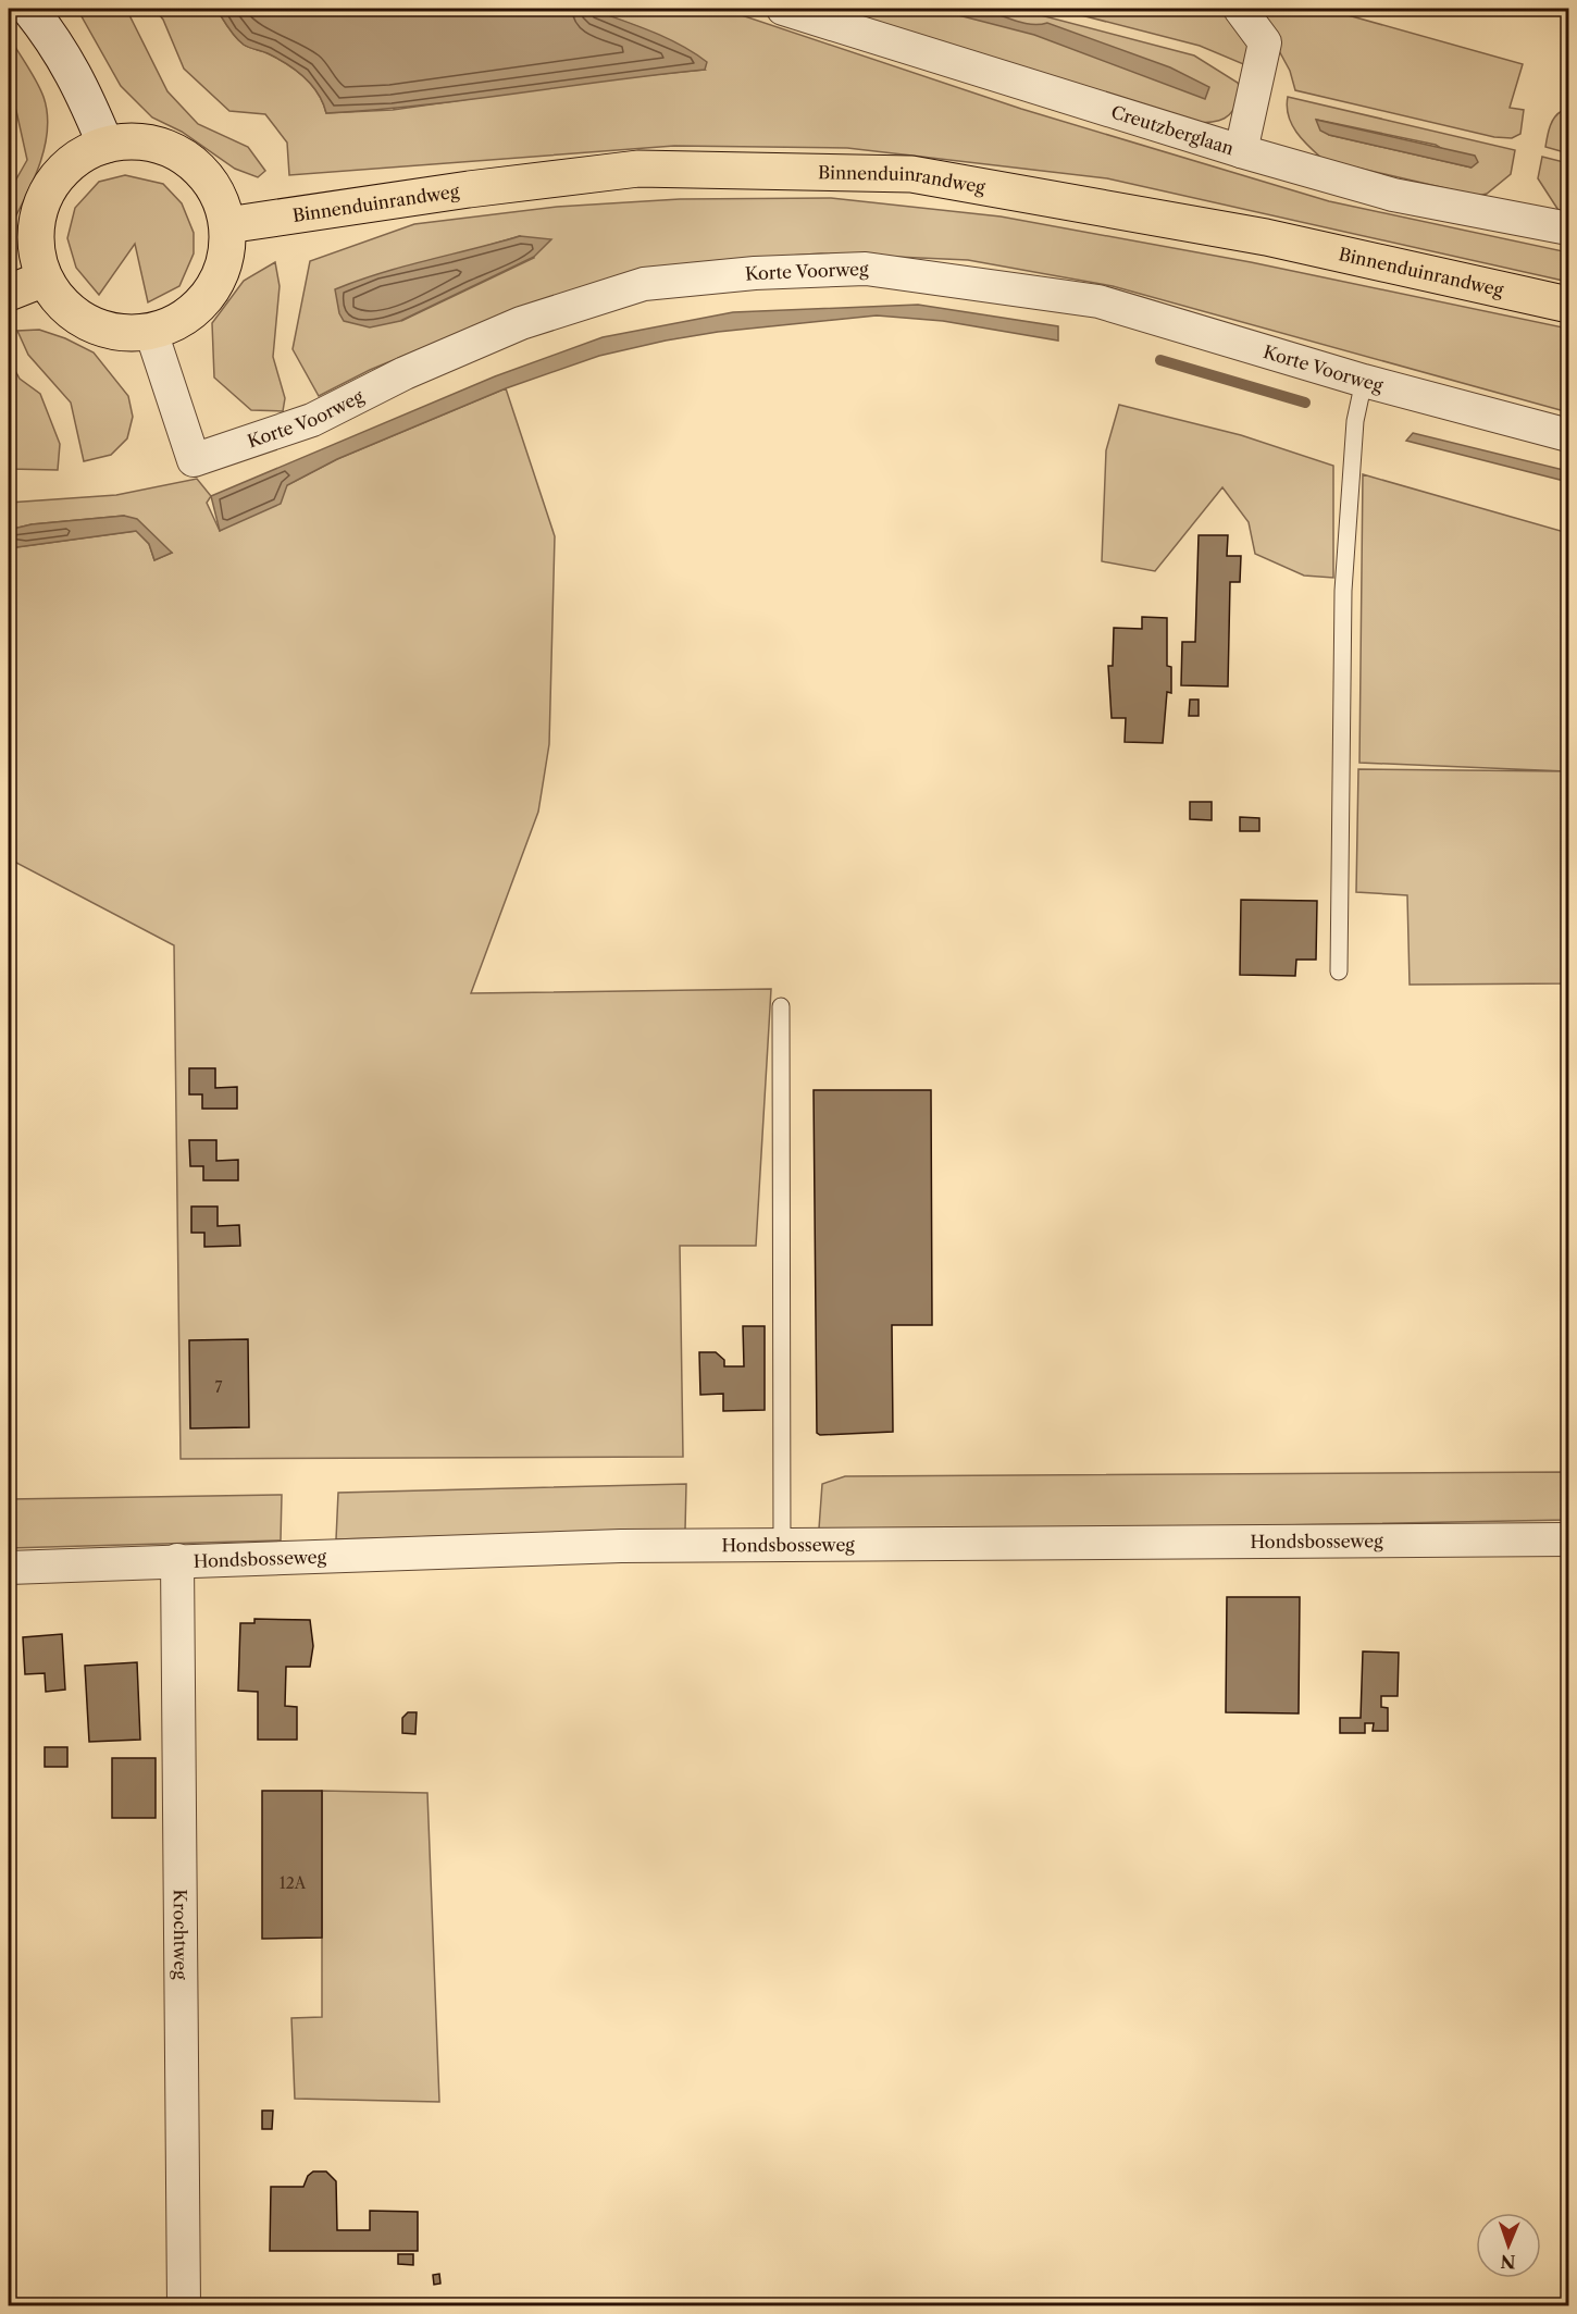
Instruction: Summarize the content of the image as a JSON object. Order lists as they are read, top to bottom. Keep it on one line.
{"streets":{"main road":["Binnenduinrandweg"],"street":["Creutzberglaan","Korte Voorweg","Hondsbosseweg","Krochtweg"]},"crossings":[["Binnenduinrandweg","Korte Voorweg"],["Hondsbosseweg","Krochtweg"]],"house_numbers":["7","12A"],"north":"bottom"}
